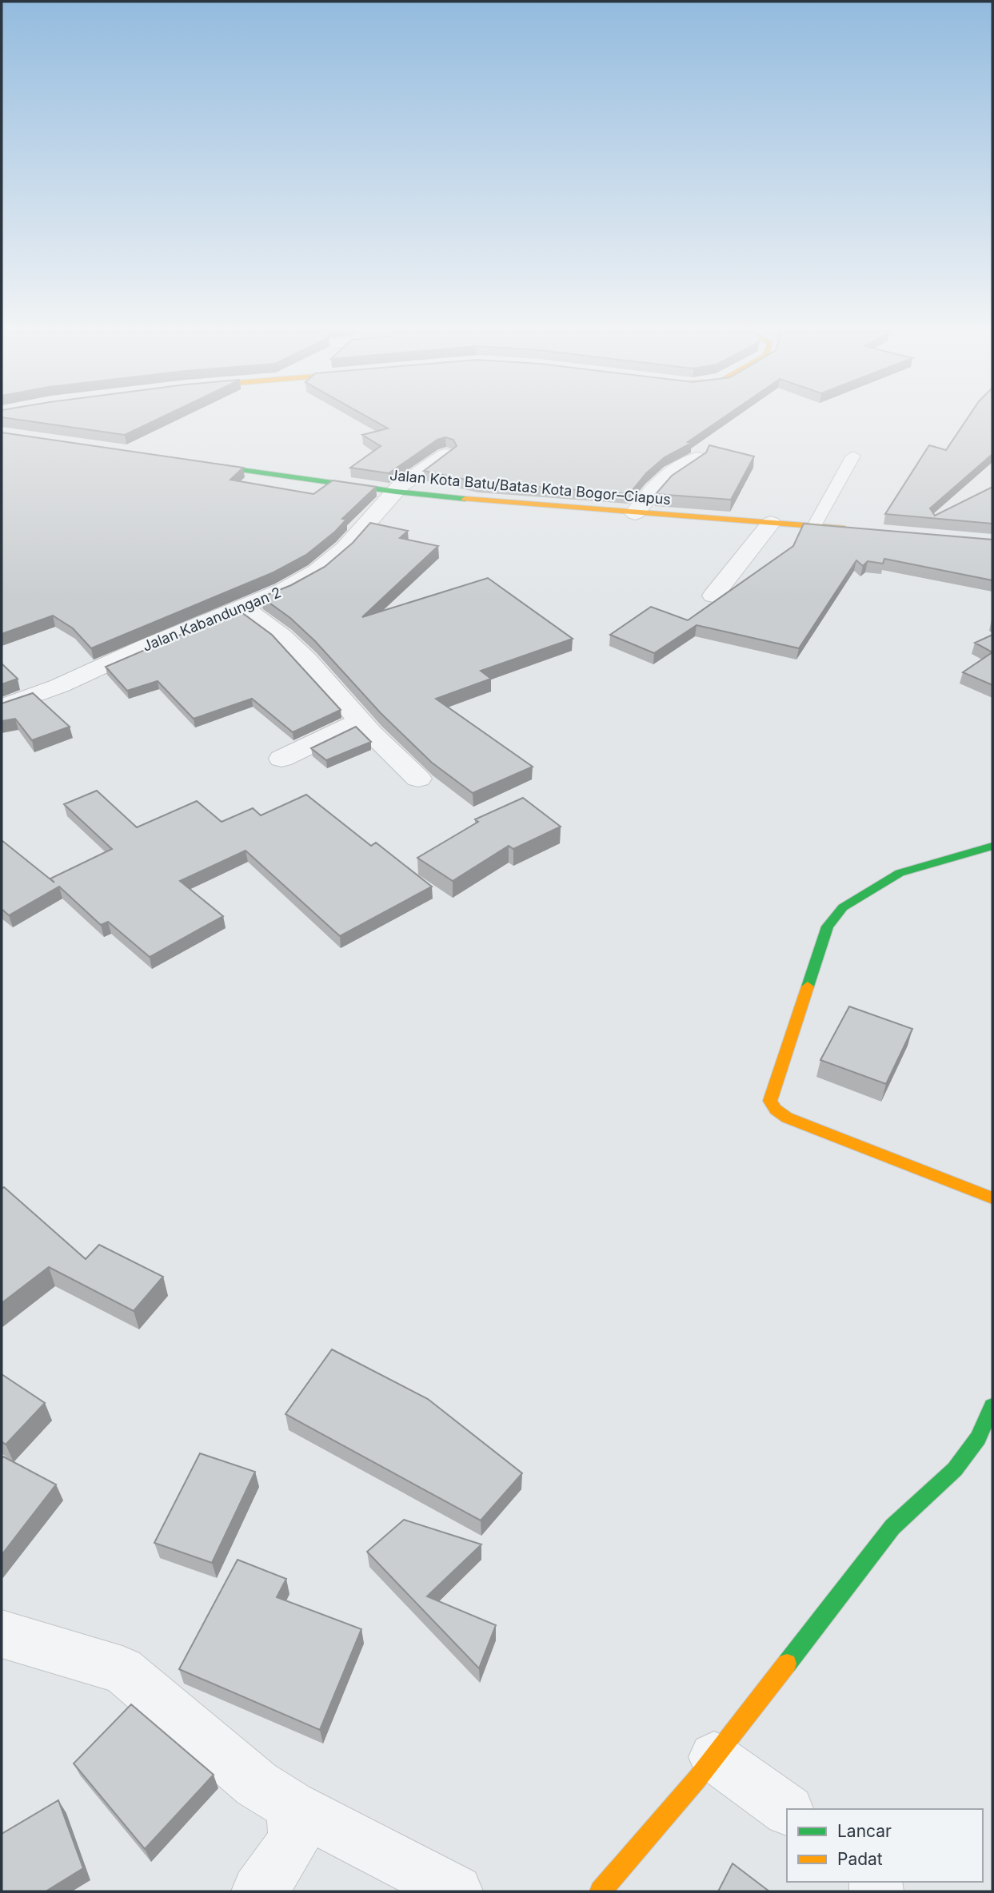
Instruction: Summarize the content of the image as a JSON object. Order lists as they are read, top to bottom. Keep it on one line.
{"streets":{"street":["Jalan Kota Batu/Batas Kota Bogor–Ciapus","Jalan Kabandungan 2"]},"crossings":[["Jalan Kota Batu/Batas Kota Bogor–Ciapus","Jalan Kabandungan 2"]],"legend":["Lancar","Padat"]}
